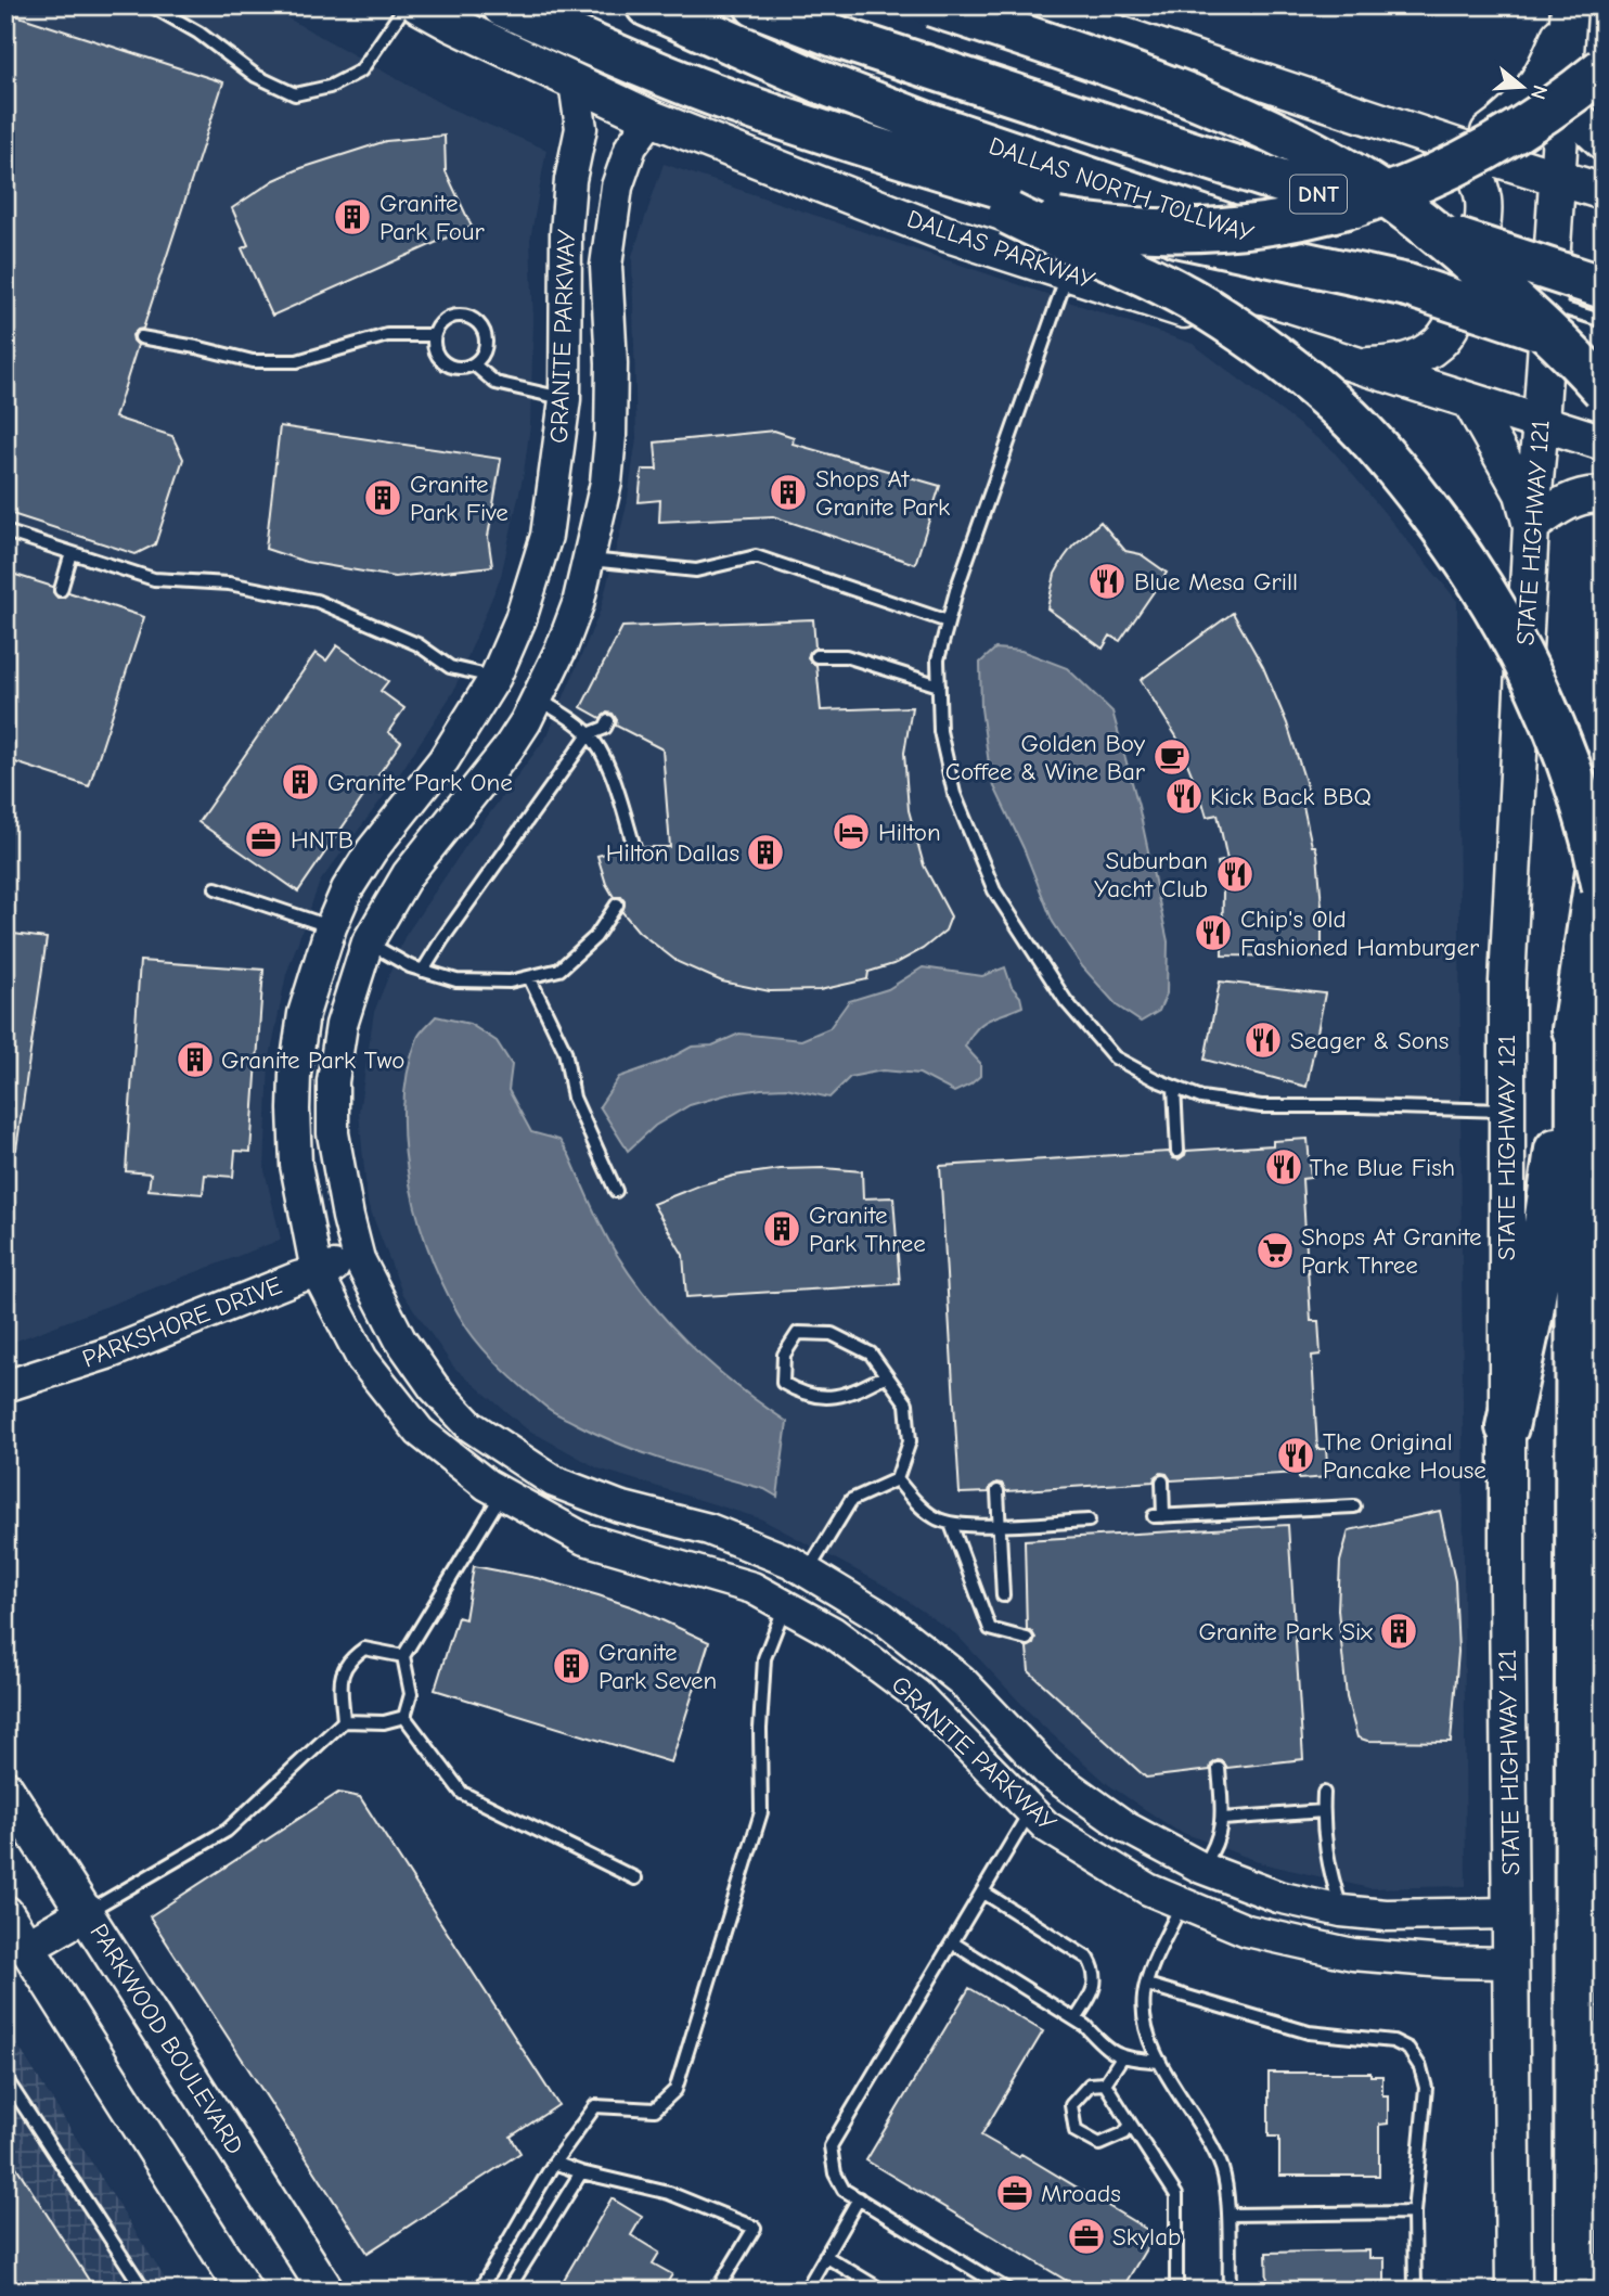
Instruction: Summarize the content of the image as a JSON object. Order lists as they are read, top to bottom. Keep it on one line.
{"streets":{"highway":["DALLAS NORTH TOLLWAY","DNT"],"main road":["DALLAS PARKWAY","STATE HIGHWAY 121","PARKWOOD BOULEVARD"],"street":["GRANITE PARKWAY","PARKSHORE DRIVE"]},"crossings":[["DALLAS PARKWAY","GRANITE PARKWAY"],["DALLAS PARKWAY","STATE HIGHWAY 121"],["GRANITE PARKWAY","STATE HIGHWAY 121"],["GRANITE PARKWAY","PARKSHORE DRIVE"]],"places":{"building":["Granite Park Four","Shops At Granite Park","Granite Park Five","Granite Park One","Hilton Dallas","Granite Park Two","Granite Park Three","Granite Park Six","Granite Park Seven"],"restaurant":["Blue Mesa Grill","Kick Back BBQ","Suburban Yacht Club","Chip's Old Fashioned Hamburger","Seager & Sons","The Blue Fish","The Original Pancake House"],"cafe":["Golden Boy Coffee & Wine Bar"],"hotel":["Hilton"],"office":["HNTB","Mroads","Skylab"],"supermarket":["Shops At Granite Park Three"]},"north":"right"}
